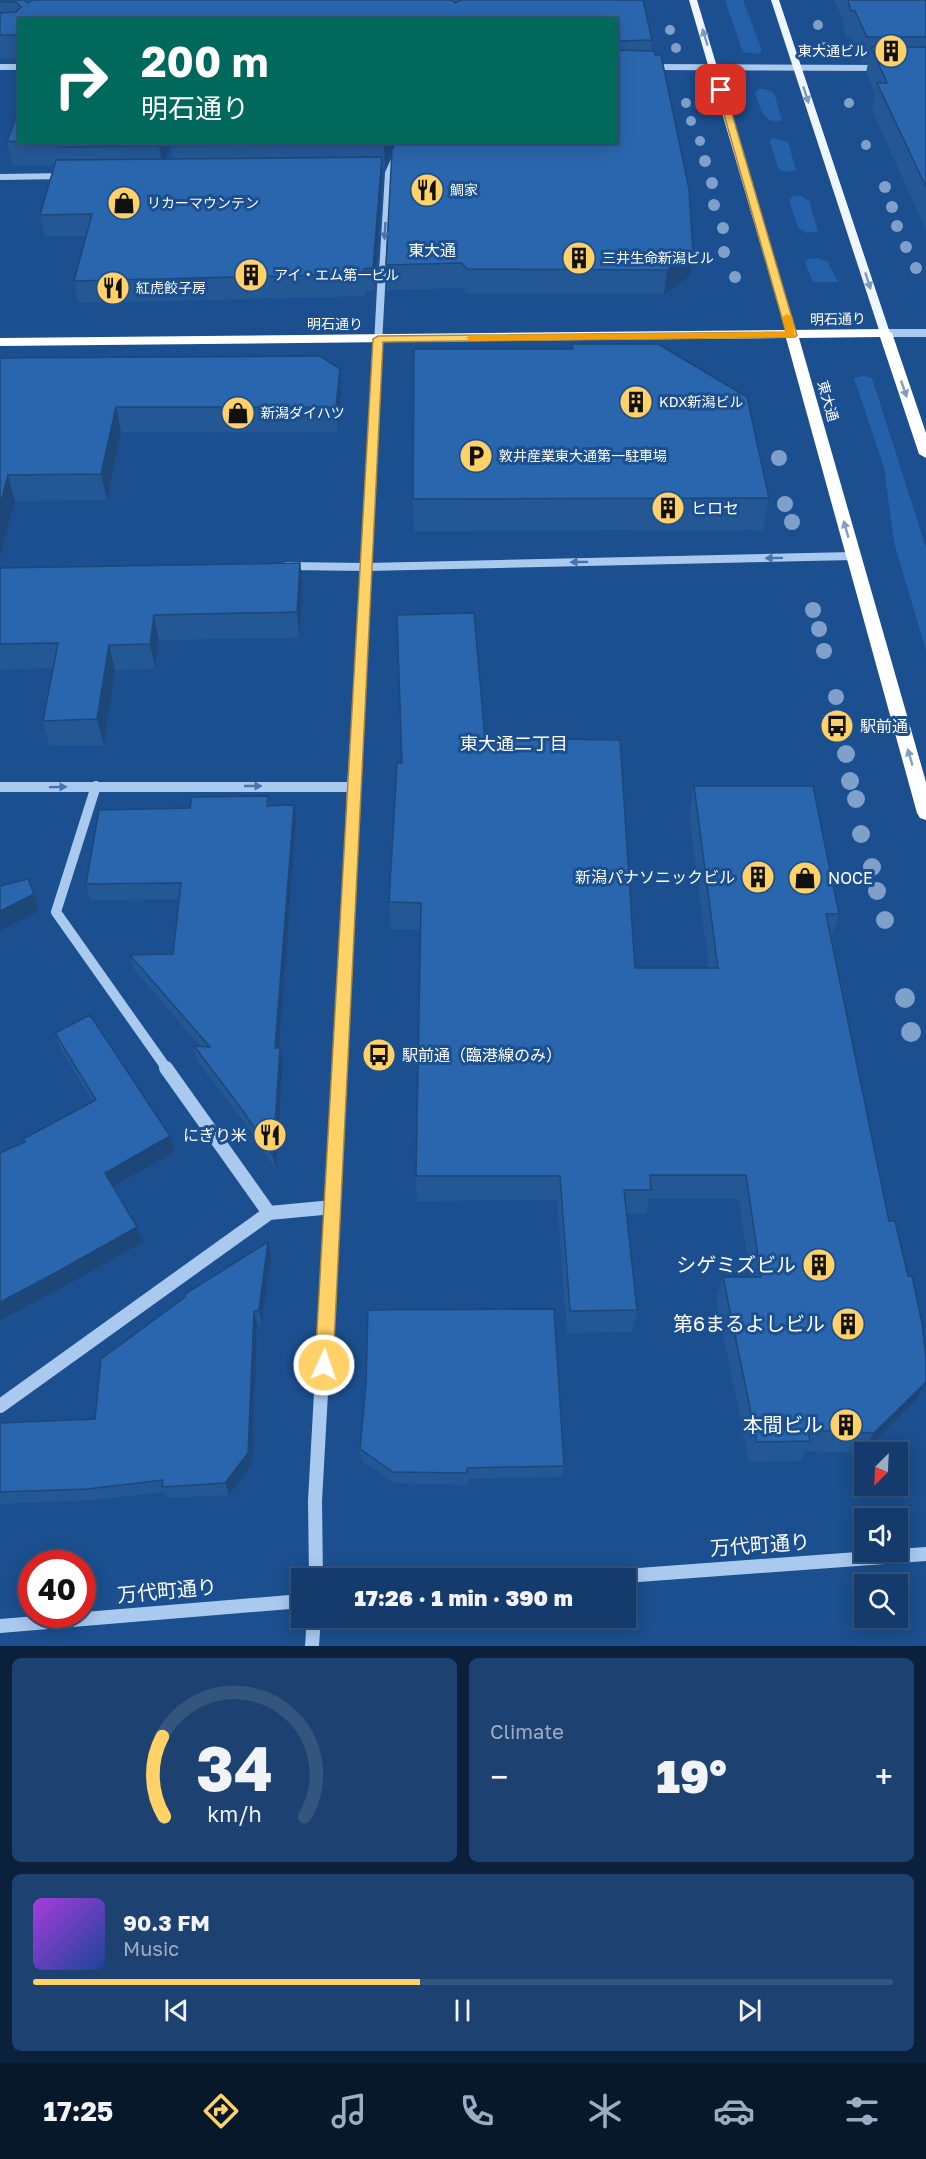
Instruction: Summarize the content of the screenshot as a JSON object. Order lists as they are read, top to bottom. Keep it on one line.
{"streets":{"highway":["明石通り","東大通"],"street":["万代町通り"]},"crossings":[["明石通り","東大通"]],"one_way":["東大通"],"districts":["東大通","東大通二丁目"],"places":{"building":["東大通ビル","三井生命新潟ビル","アイ・エム第一ビル","KDX新潟ビル","ヒロセ","新潟パナソニックビル","シゲミズビル","第6まるよしビル","本間ビル"],"restaurant":["鯛家","紅虎餃子房","にぎり米"],"shop":["リカーマウンテン","新潟ダイハツ","NOCE"],"parking":["敦井産業東大通第一駐車場"],"bus stop":["駅前通","駅前通（臨港線のみ）"]},"north":"bottom left","page":{"turn":["200 m","明石通り"],"limit":"40","trip":"17:26 · 1 min · 390 m","tile":"Climate","heat":["−","19°","+"],"song":["90.3 FM","Music"],"tabs":"17:25","gauge":["34","km/h"]}}
